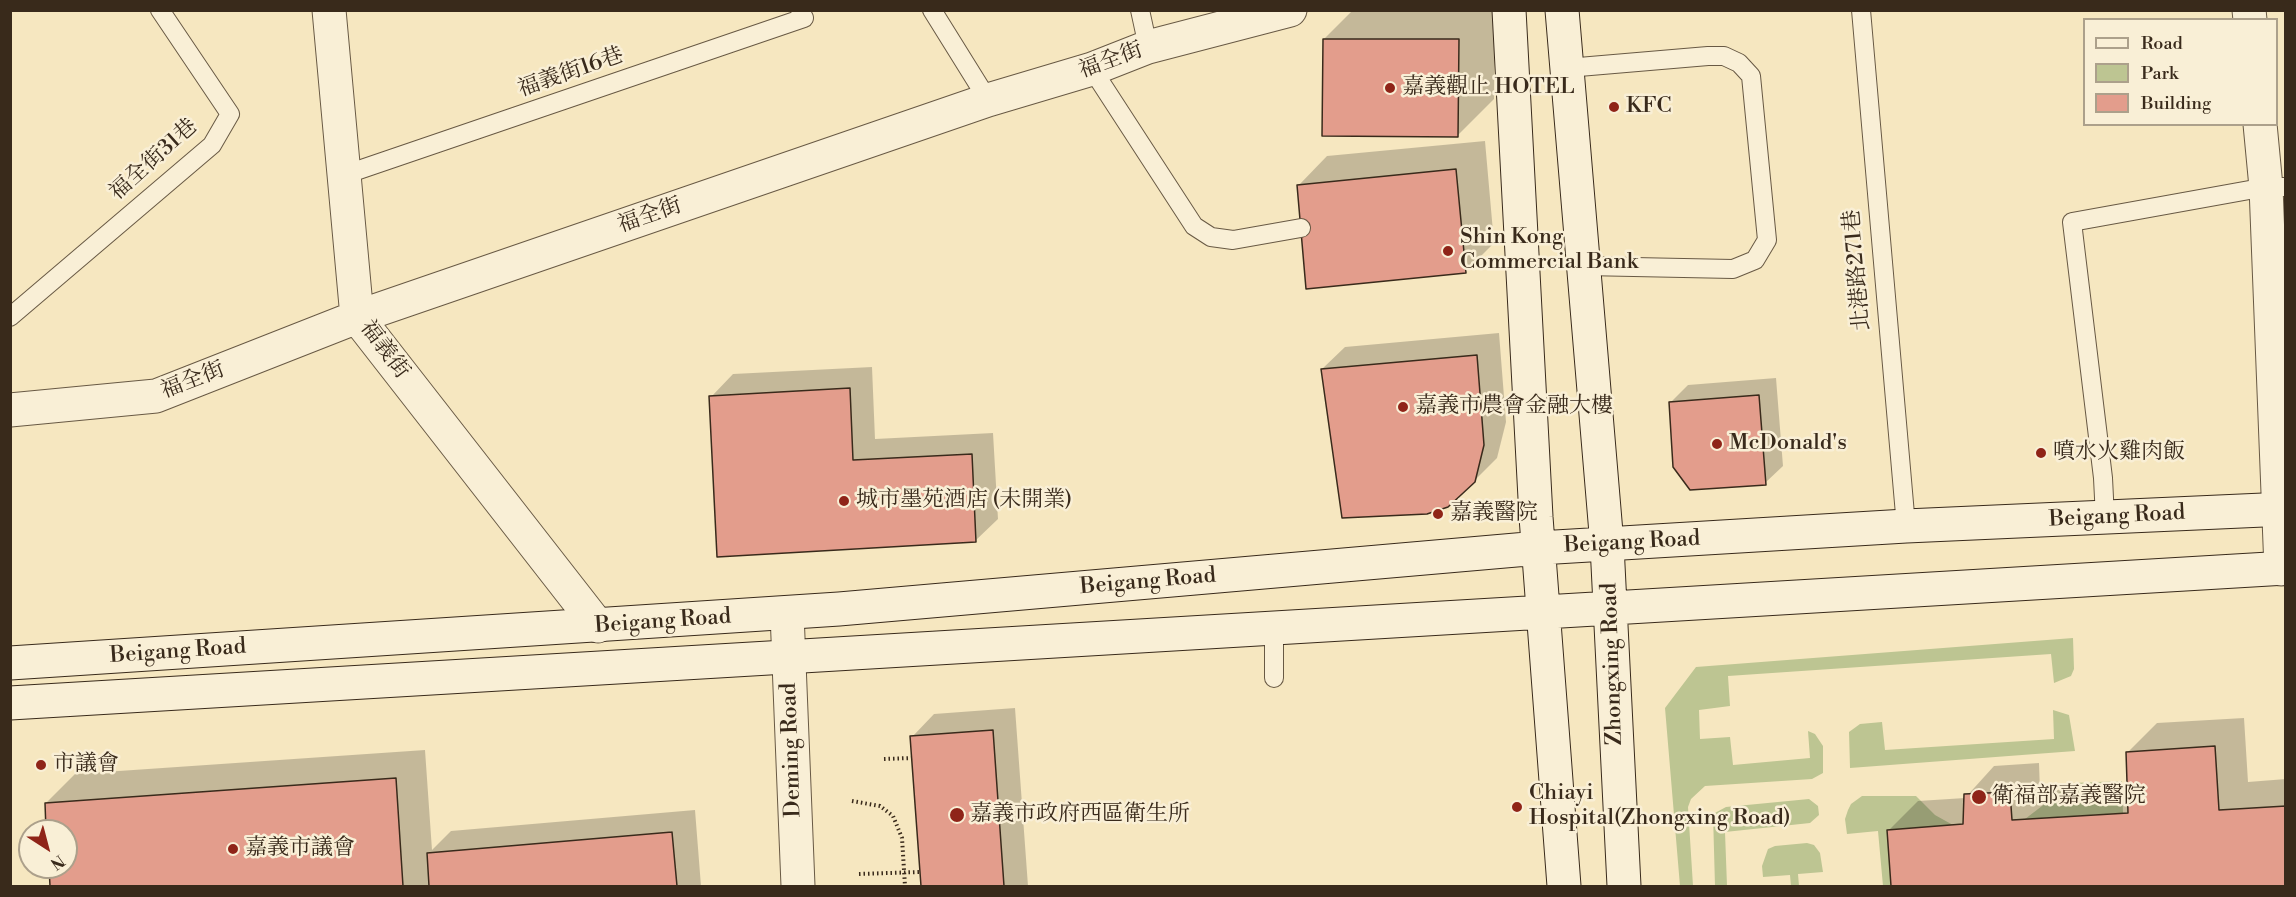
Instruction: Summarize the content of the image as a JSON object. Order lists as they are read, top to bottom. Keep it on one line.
{"streets":{"street":["福全街","福義街","Beigang Road","Zhongxing Road","Deming Road"],"lane":["福義街16巷","福全街31巷","北港路271巷"]},"crossings":[["福全街","福義街"],["福義街16巷","福義街"],["北港路271巷","Beigang Road"],["福義街","Beigang Road"],["Beigang Road","Zhongxing Road"],["Beigang Road","Deming Road"]],"places":["嘉義觀止 HOTEL","KFC","Shin Kong Commercial Bank","嘉義市農會金融大樓","McDonald's","噴水火雞肉飯","城市墨苑酒店 (未開業)","嘉義醫院","市議會","衛福部嘉義醫院","Chiayi Hospital(Zhongxing Road)","嘉義市政府西區衛生所","嘉義市議會"],"legend":["Road","Park","Building"],"north":"bottom right"}
